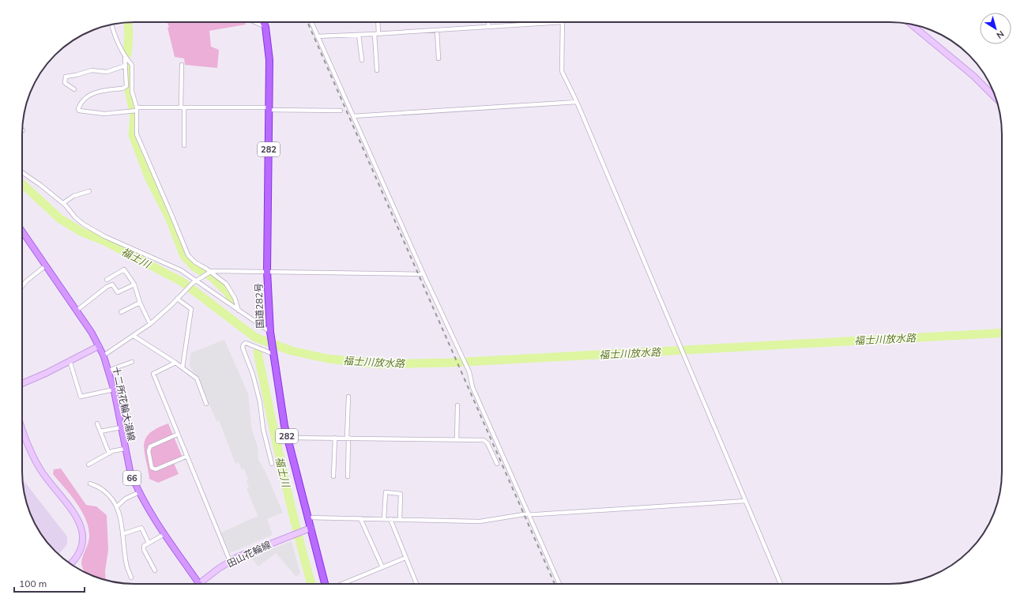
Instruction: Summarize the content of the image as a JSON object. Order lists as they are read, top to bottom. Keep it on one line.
{"streets":{"highway":["282","国道282号"],"main road":["十二所花輪大湯線","66"],"street":["田山花輪線"]},"crossings":[["国道282号","田山花輪線"],["十二所花輪大湯線","田山花輪線"]],"water":["福士川","福士川放水路"],"scale_bar":"100 m","north":"bottom right"}
